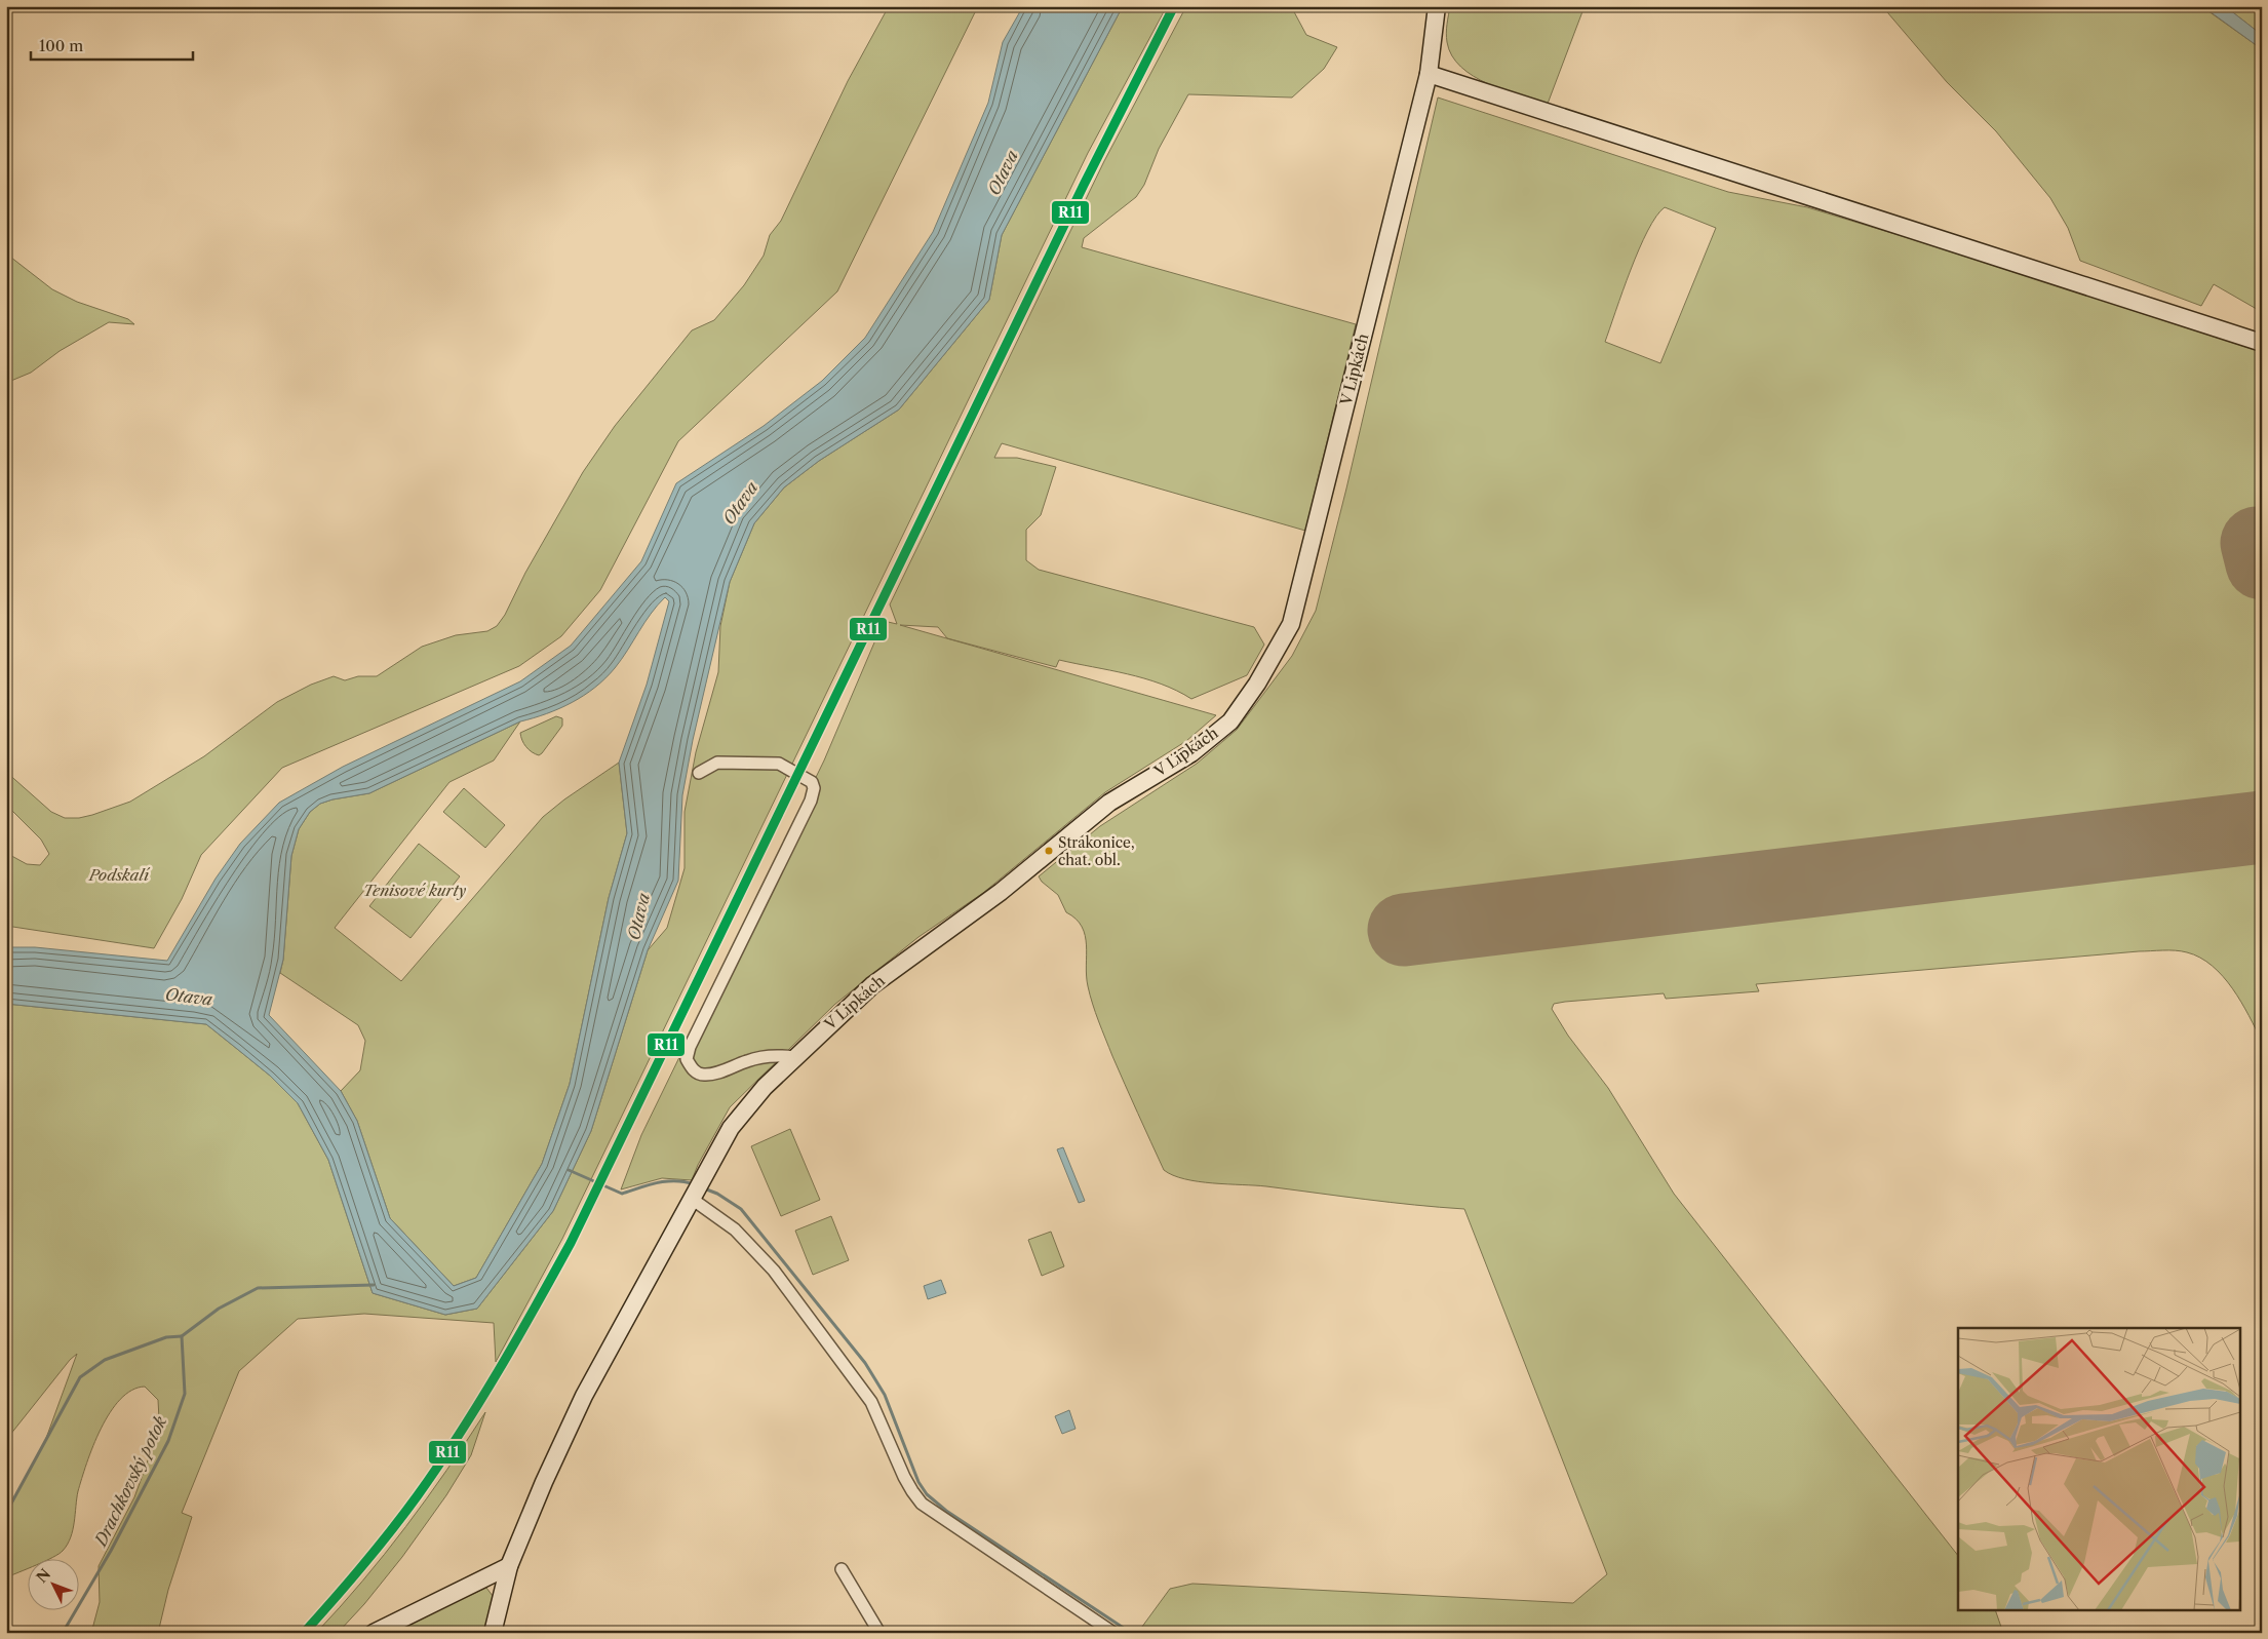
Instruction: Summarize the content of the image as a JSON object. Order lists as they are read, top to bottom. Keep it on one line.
{"streets":{"street":["V Lipkách"]},"water":["Otava","Drachkovský potok"],"parks":["Podskalí","Tenisové kurty"],"places":["Strakonice, chat. obl."],"lines":["transit line R11"],"scale_bar":"100 m","north":"top left"}
